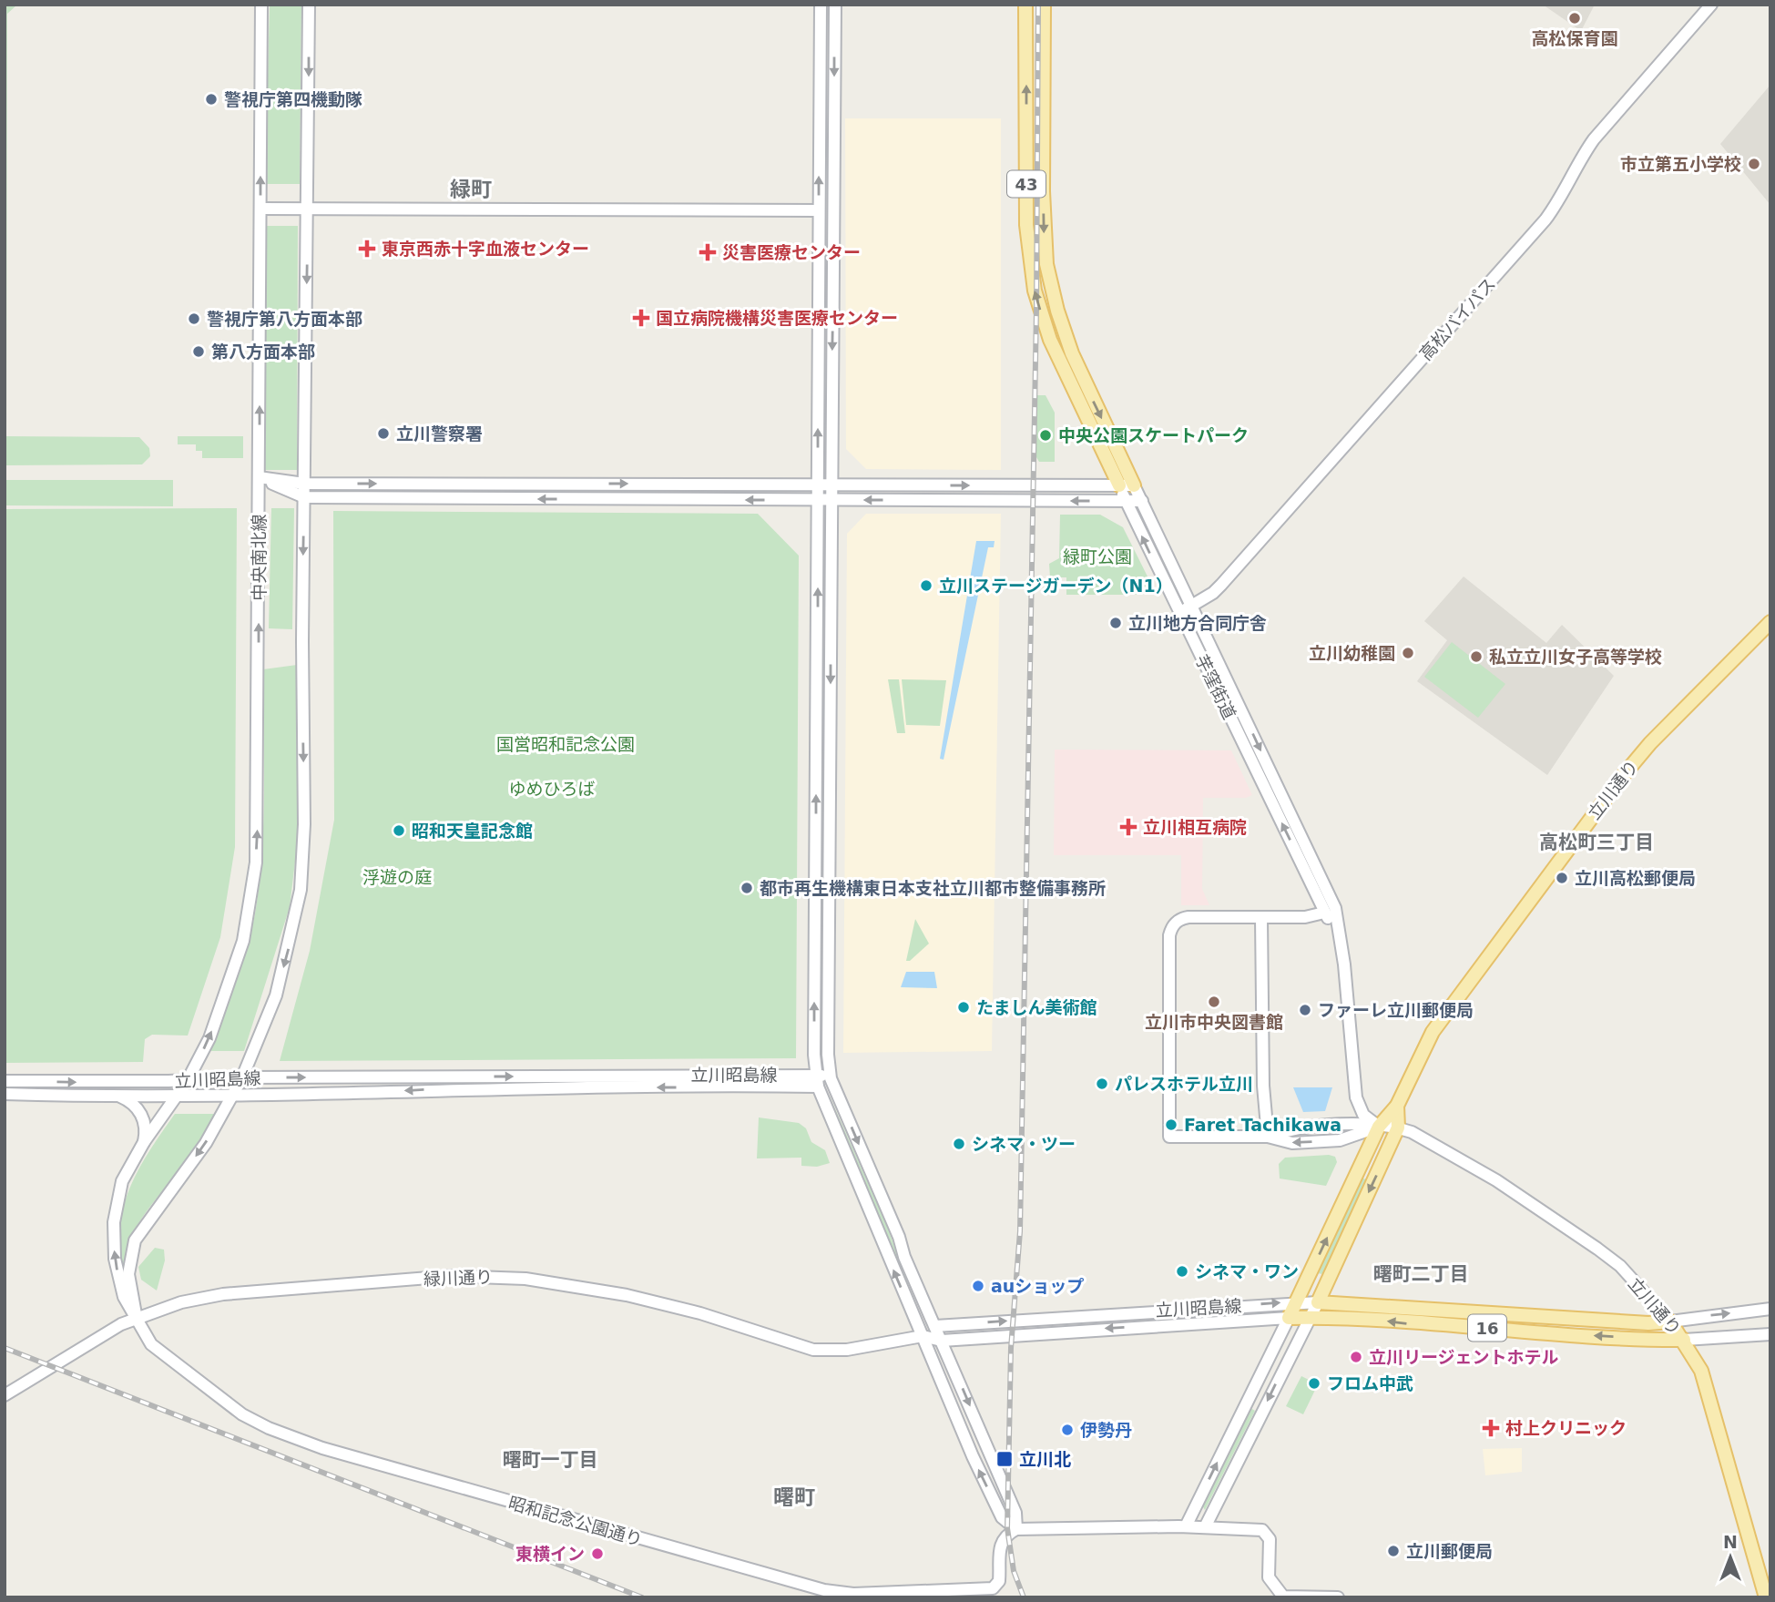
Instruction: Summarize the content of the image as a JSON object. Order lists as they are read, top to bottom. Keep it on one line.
{"streets":{"main road":["43","立川通り","16"],"street":["高松バイパス","中央南北線","芋窪街道","立川昭島線","緑川通り","昭和記念公園通り"]},"crossings":[["高松バイパス","芋窪街道"],["中央南北線","立川昭島線"],["中央南北線","昭和記念公園通り"],["立川通り","16"],["立川昭島線","緑川通り"],["立川昭島線","16"],["緑川通り","昭和記念公園通り"]],"districts":["緑町","高松町三丁目","曙町二丁目","曙町一丁目","曙町"],"parks":["緑町公園","国営昭和記念公園","ゆめひろば","浮遊の庭"],"places":{"other":["高松保育園","警視庁第四機動隊","市立第五小学校","警視庁第八方面本部","第八方面本部","立川警察署","中央公園スケートパーク","立川ステージガーデン（N1）","立川地方合同庁舎","立川幼稚園","私立立川女子高等学校","昭和天皇記念館","立川高松郵便局","都市再生機構東日本支社立川都市整備事務所","立川市中央図書館","たましん美術館","ファーレ立川郵便局","パレスホテル立川","Faret Tachikawa","シネマ・ツー","シネマ・ワン","auショップ","立川リージェントホテル","フロム中武","伊勢丹","立川郵便局","東横イン"],"health":["東京西赤十字血液センター","災害医療センター","国立病院機構災害医療センター","立川相互病院","村上クリニック"],"transit":["立川北"]},"north":"top"}
